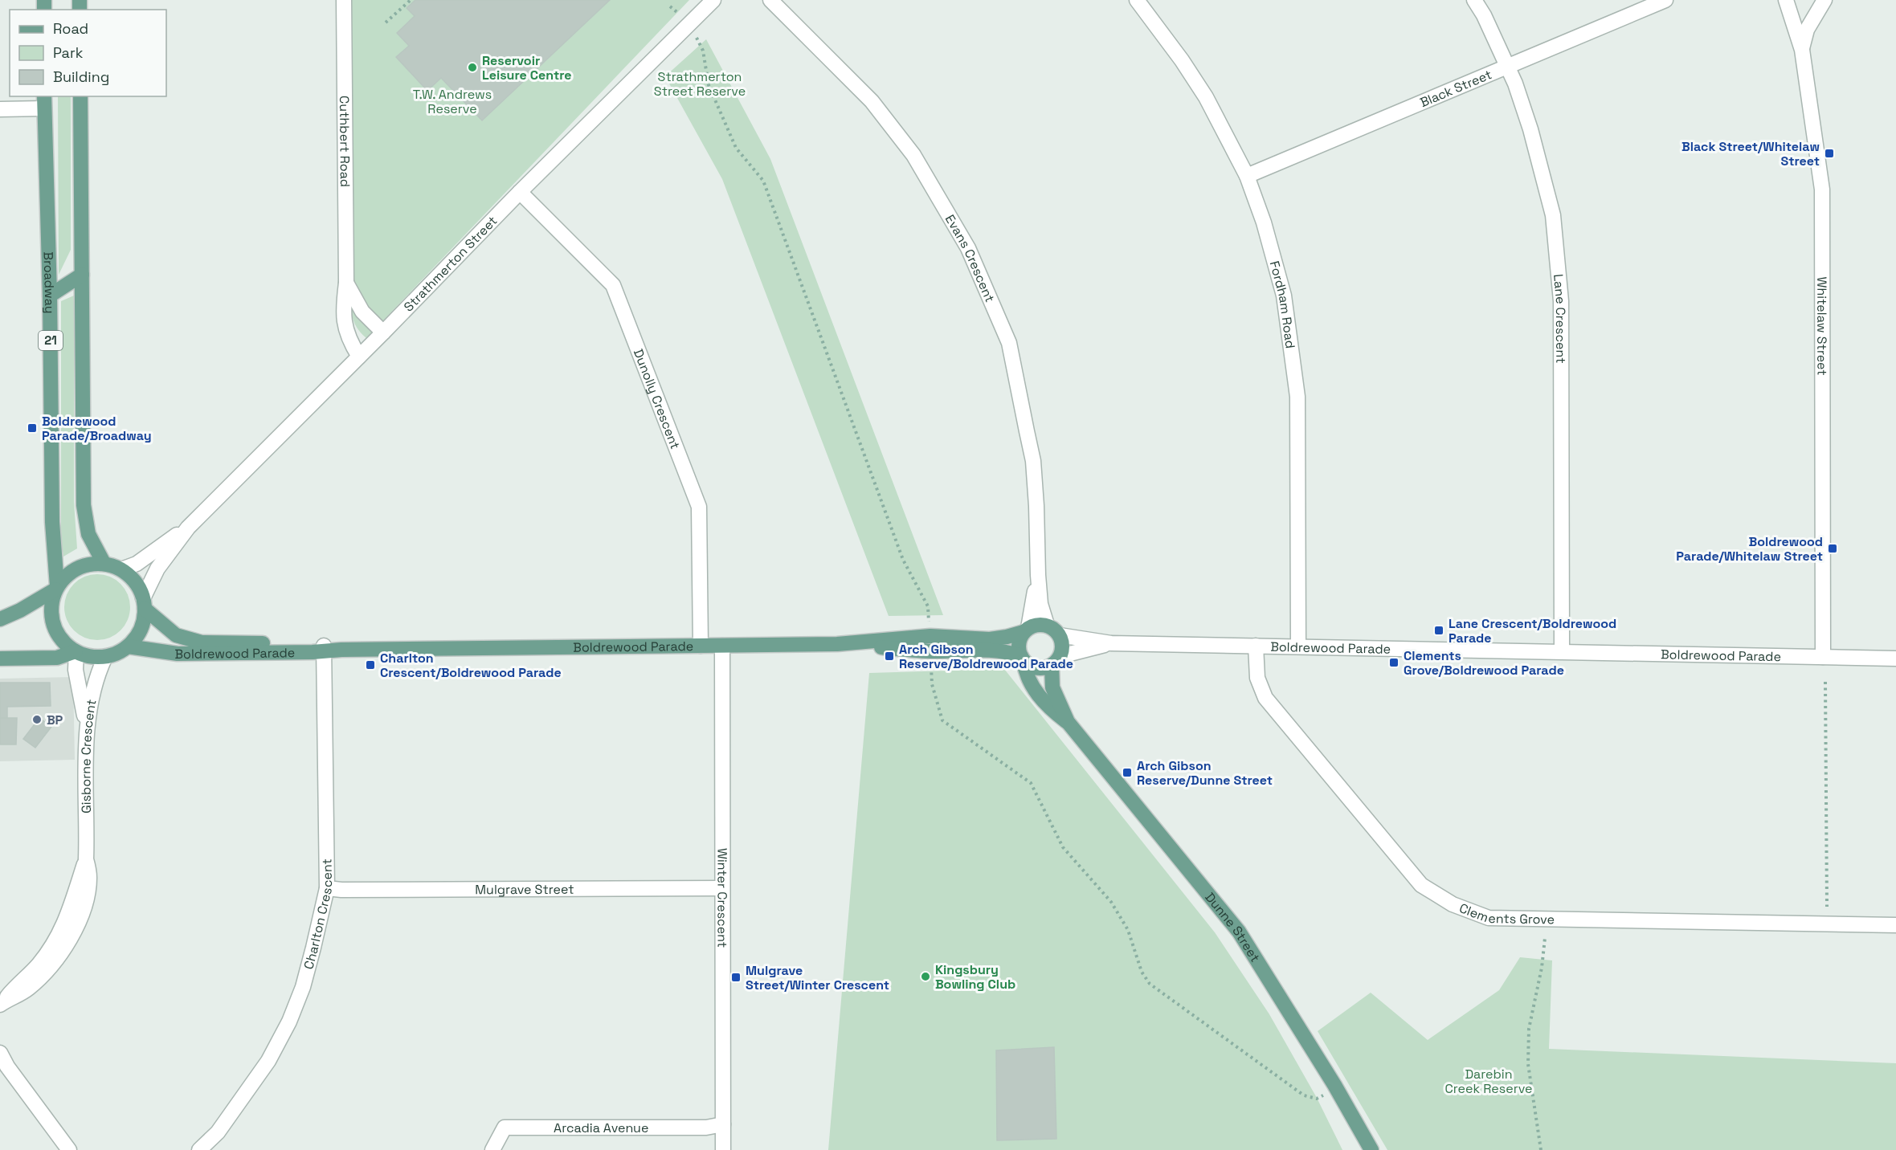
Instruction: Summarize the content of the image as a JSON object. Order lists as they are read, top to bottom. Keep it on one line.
{"streets":{"main road":["Broadway","21","Boldrewood Parade","Dunne Street"],"street":["Black Street","Cuthbert Road","Evans Crescent","Strathmerton Street","Fordham Road","Lane Crescent","Whitelaw Street","Dunolly Crescent","Gisborne Crescent","Mulgrave Street","Winter Crescent","Clements Grove","Charlton Crescent","Arcadia Avenue"]},"crossings":[["Black Street","Fordham Road"],["Black Street","Lane Crescent"],["Cuthbert Road","Strathmerton Street"],["Evans Crescent","Boldrewood Parade"],["Evans Crescent","Dunne Street"],["Strathmerton Street","Broadway"],["Strathmerton Street","21"],["Strathmerton Street","Dunolly Crescent"],["Strathmerton Street","Boldrewood Parade"],["Strathmerton Street","Gisborne Crescent"],["Broadway","21"],["Broadway","Boldrewood Parade"],["Broadway","Gisborne Crescent"],["Fordham Road","Boldrewood Parade"],["Lane Crescent","Boldrewood Parade"],["Whitelaw Street","Boldrewood Parade"],["21","Boldrewood Parade"],["21","Gisborne Crescent"],["Dunolly Crescent","Boldrewood Parade"],["Boldrewood Parade","Gisborne Crescent"],["Boldrewood Parade","Winter Crescent"],["Boldrewood Parade","Clements Grove"],["Boldrewood Parade","Charlton Crescent"],["Boldrewood Parade","Dunne Street"],["Mulgrave Street","Winter Crescent"],["Mulgrave Street","Charlton Crescent"],["Winter Crescent","Arcadia Avenue"]],"parks":["Strathmerton Street Reserve","T.W. Andrews Reserve","Darebin Creek Reserve"],"places":{"other":["Reservoir Leisure Centre","BP","Kingsbury Bowling Club"],"transit":["Black Street/Whitelaw Street","Boldrewood Parade/Broadway","Boldrewood Parade/Whitelaw Street","Lane Crescent/Boldrewood Parade","Arch Gibson Reserve/Boldrewood Parade","Clements Grove/Boldrewood Parade","Charlton Crescent/Boldrewood Parade","Arch Gibson Reserve/Dunne Street","Mulgrave Street/Winter Crescent"]},"legend":["Road","Park","Building"]}
